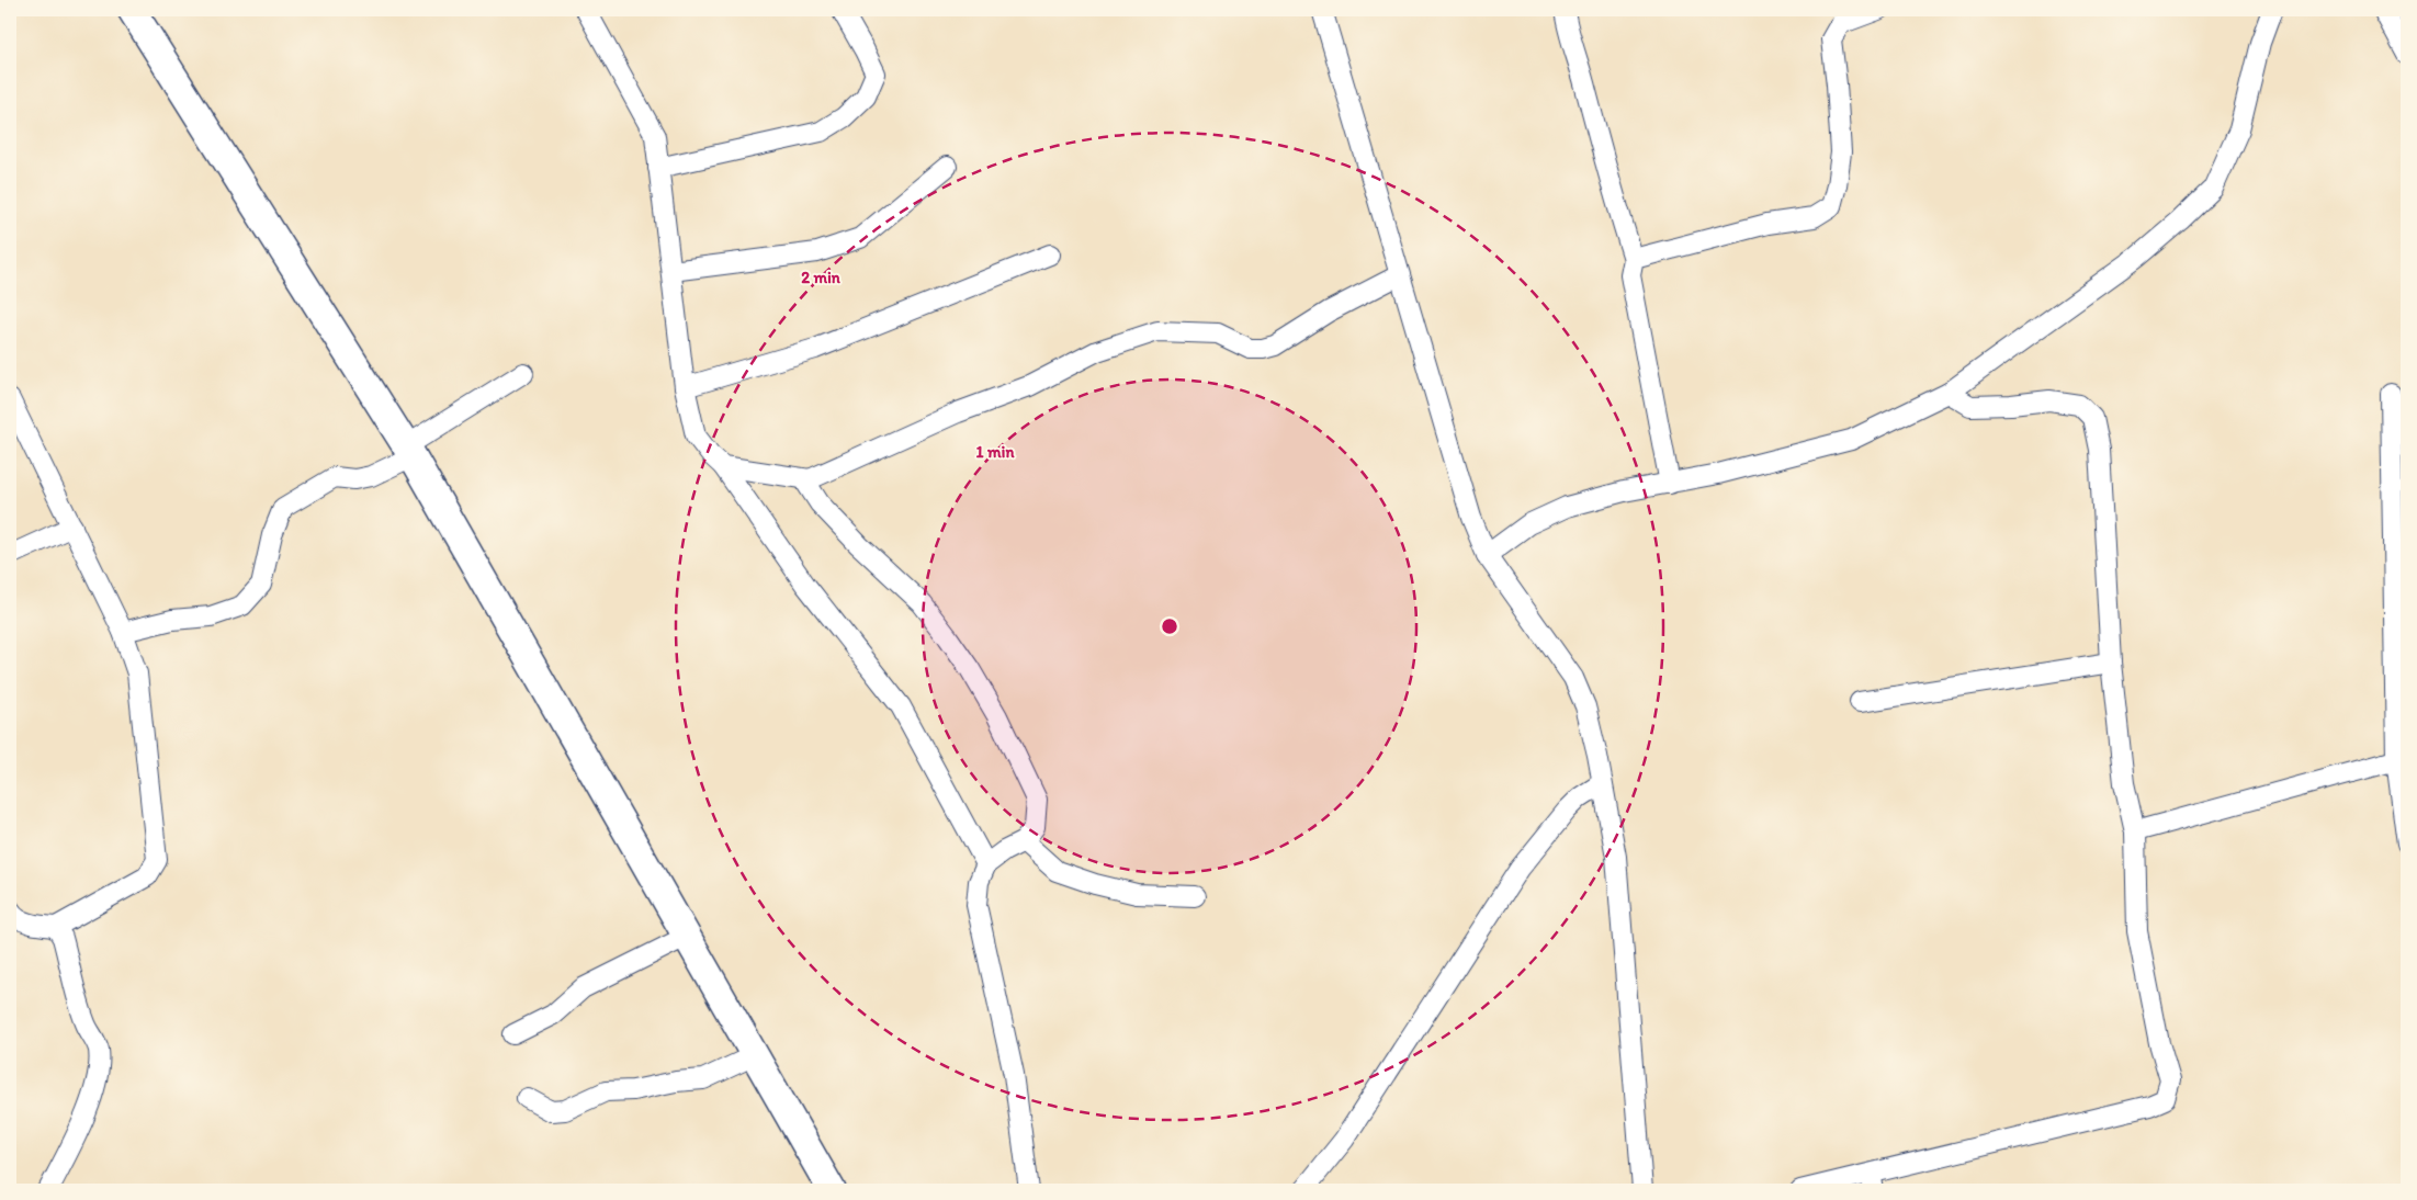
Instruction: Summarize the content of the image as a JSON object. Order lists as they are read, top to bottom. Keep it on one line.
{"rings":["2 min","1 min"]}
